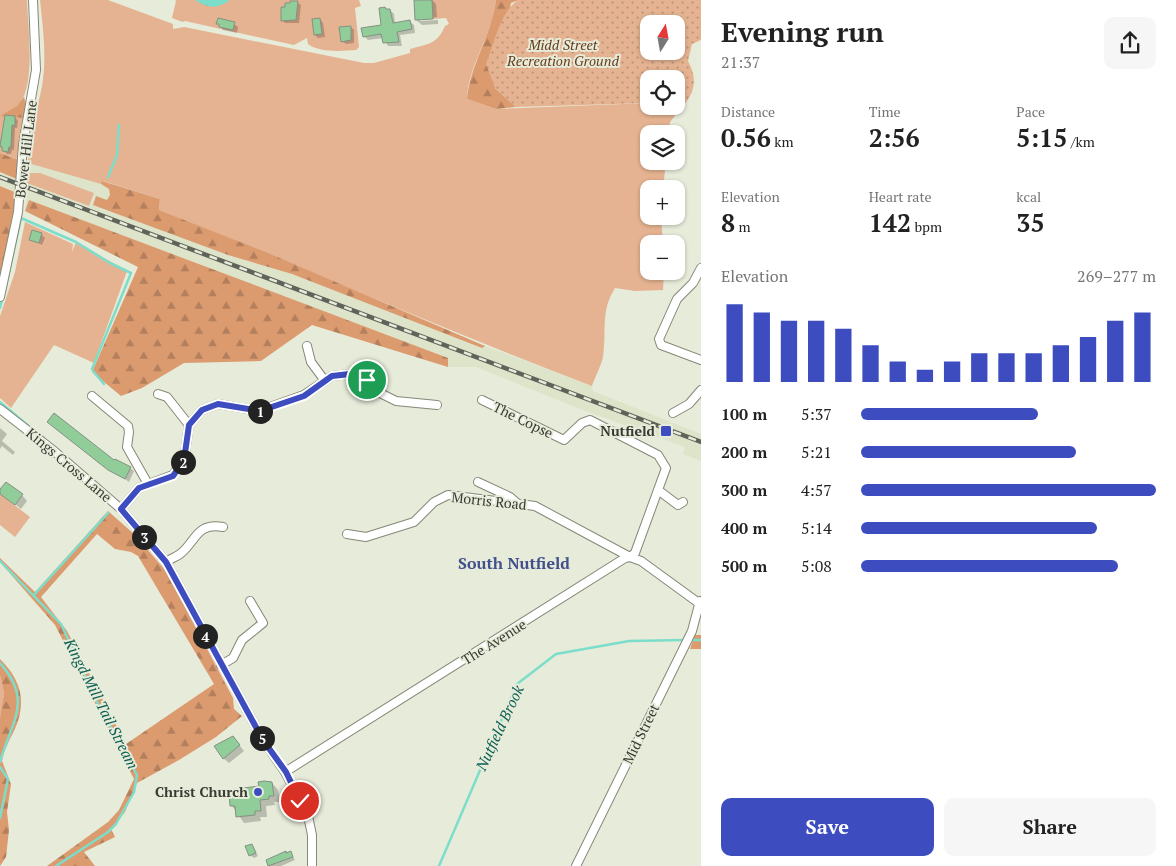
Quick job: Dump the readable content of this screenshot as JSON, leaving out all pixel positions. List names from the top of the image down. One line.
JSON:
{"streets":{"street":["Bower Hill Lane","The Copse","Kings Cross Lane","Morris Road","The Avenue","Mid Street"]},"crossings":[["Kings Cross Lane","The Avenue"],["Morris Road","The Avenue"]],"districts":["South Nutfield"],"water":["Kingd Mill Tail Stream","Nutfield Brook"],"parks":["Midd Street Recreation Ground"],"places":{"transit":["Nutfield"],"other":["Christ Church"]},"north":"top","page":{"heading":["Evening run","21:37"],"map_buttons":["+","−"],"stats":[["Distance","0.56 km"],["Time","2:56"],["Pace","5:15 /km"],["Elevation","8 m"],["Heart rate","142 bpm"],["kcal","35"]],"chart":["Elevation","269–277 m"],"list":[{"name":"100 m","note":"5:37"},{"name":"200 m","note":"5:21"},{"name":"300 m","note":"4:57"},{"name":"400 m","note":"5:14"},{"name":"500 m","note":"5:08"}],"pins":["1","2","3","4","5"],"buttons":["Save","Share"]}}
